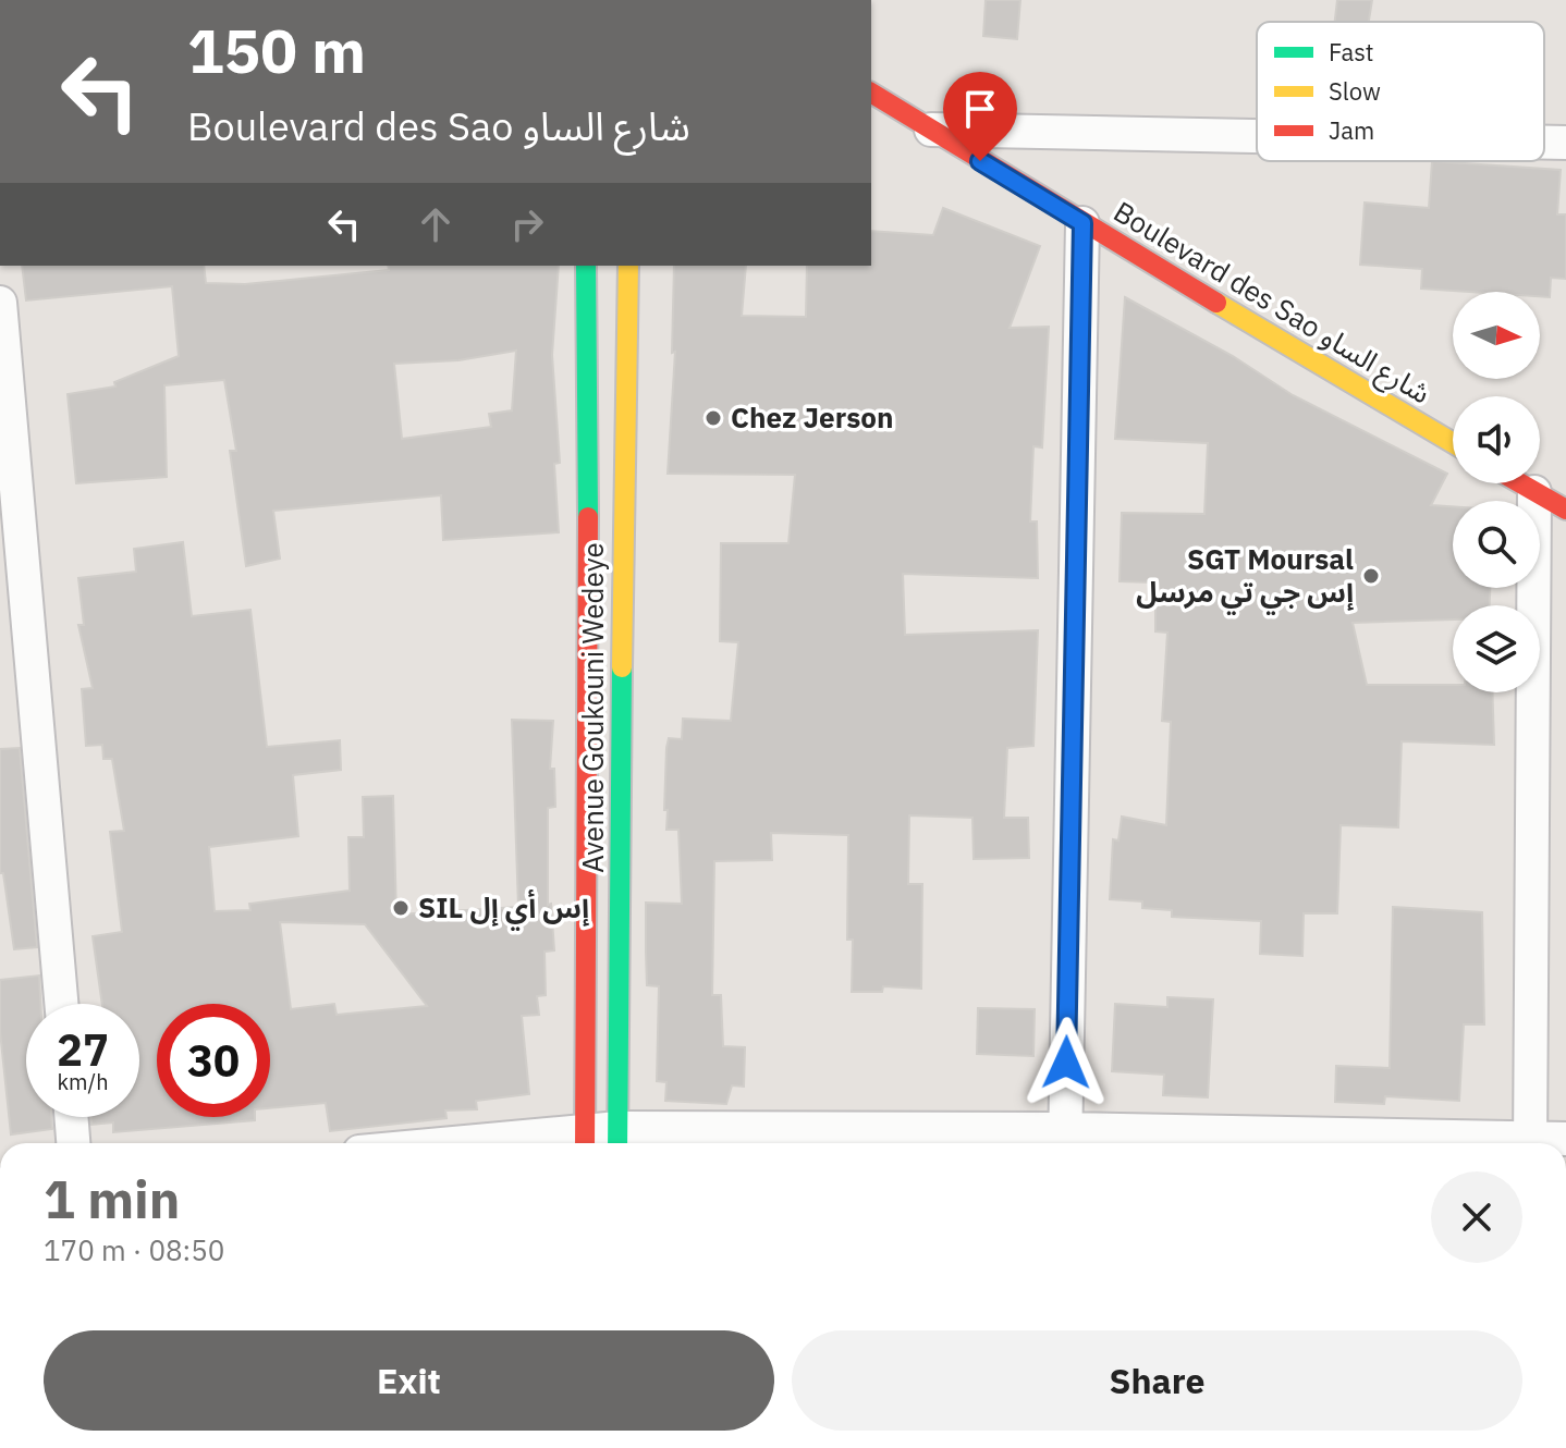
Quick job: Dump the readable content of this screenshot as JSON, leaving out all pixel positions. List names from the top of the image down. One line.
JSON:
{"streets":{"street":["Boulevard des Sao شارع الساو","Avenue Goukouni Wedeye"]},"places":["Chez Jerson","SGT Moursal إس جي تي مرسل","SIL إس أي إل"],"legend":["Fast","Slow","Jam"],"north":"right","page":{"turn":["150 m","Boulevard des Sao شارع الساو"],"speed":"27 km/h","limit":"30","heading":["1 min","170 m · 08:50"],"buttons":["Exit","Share"]}}
